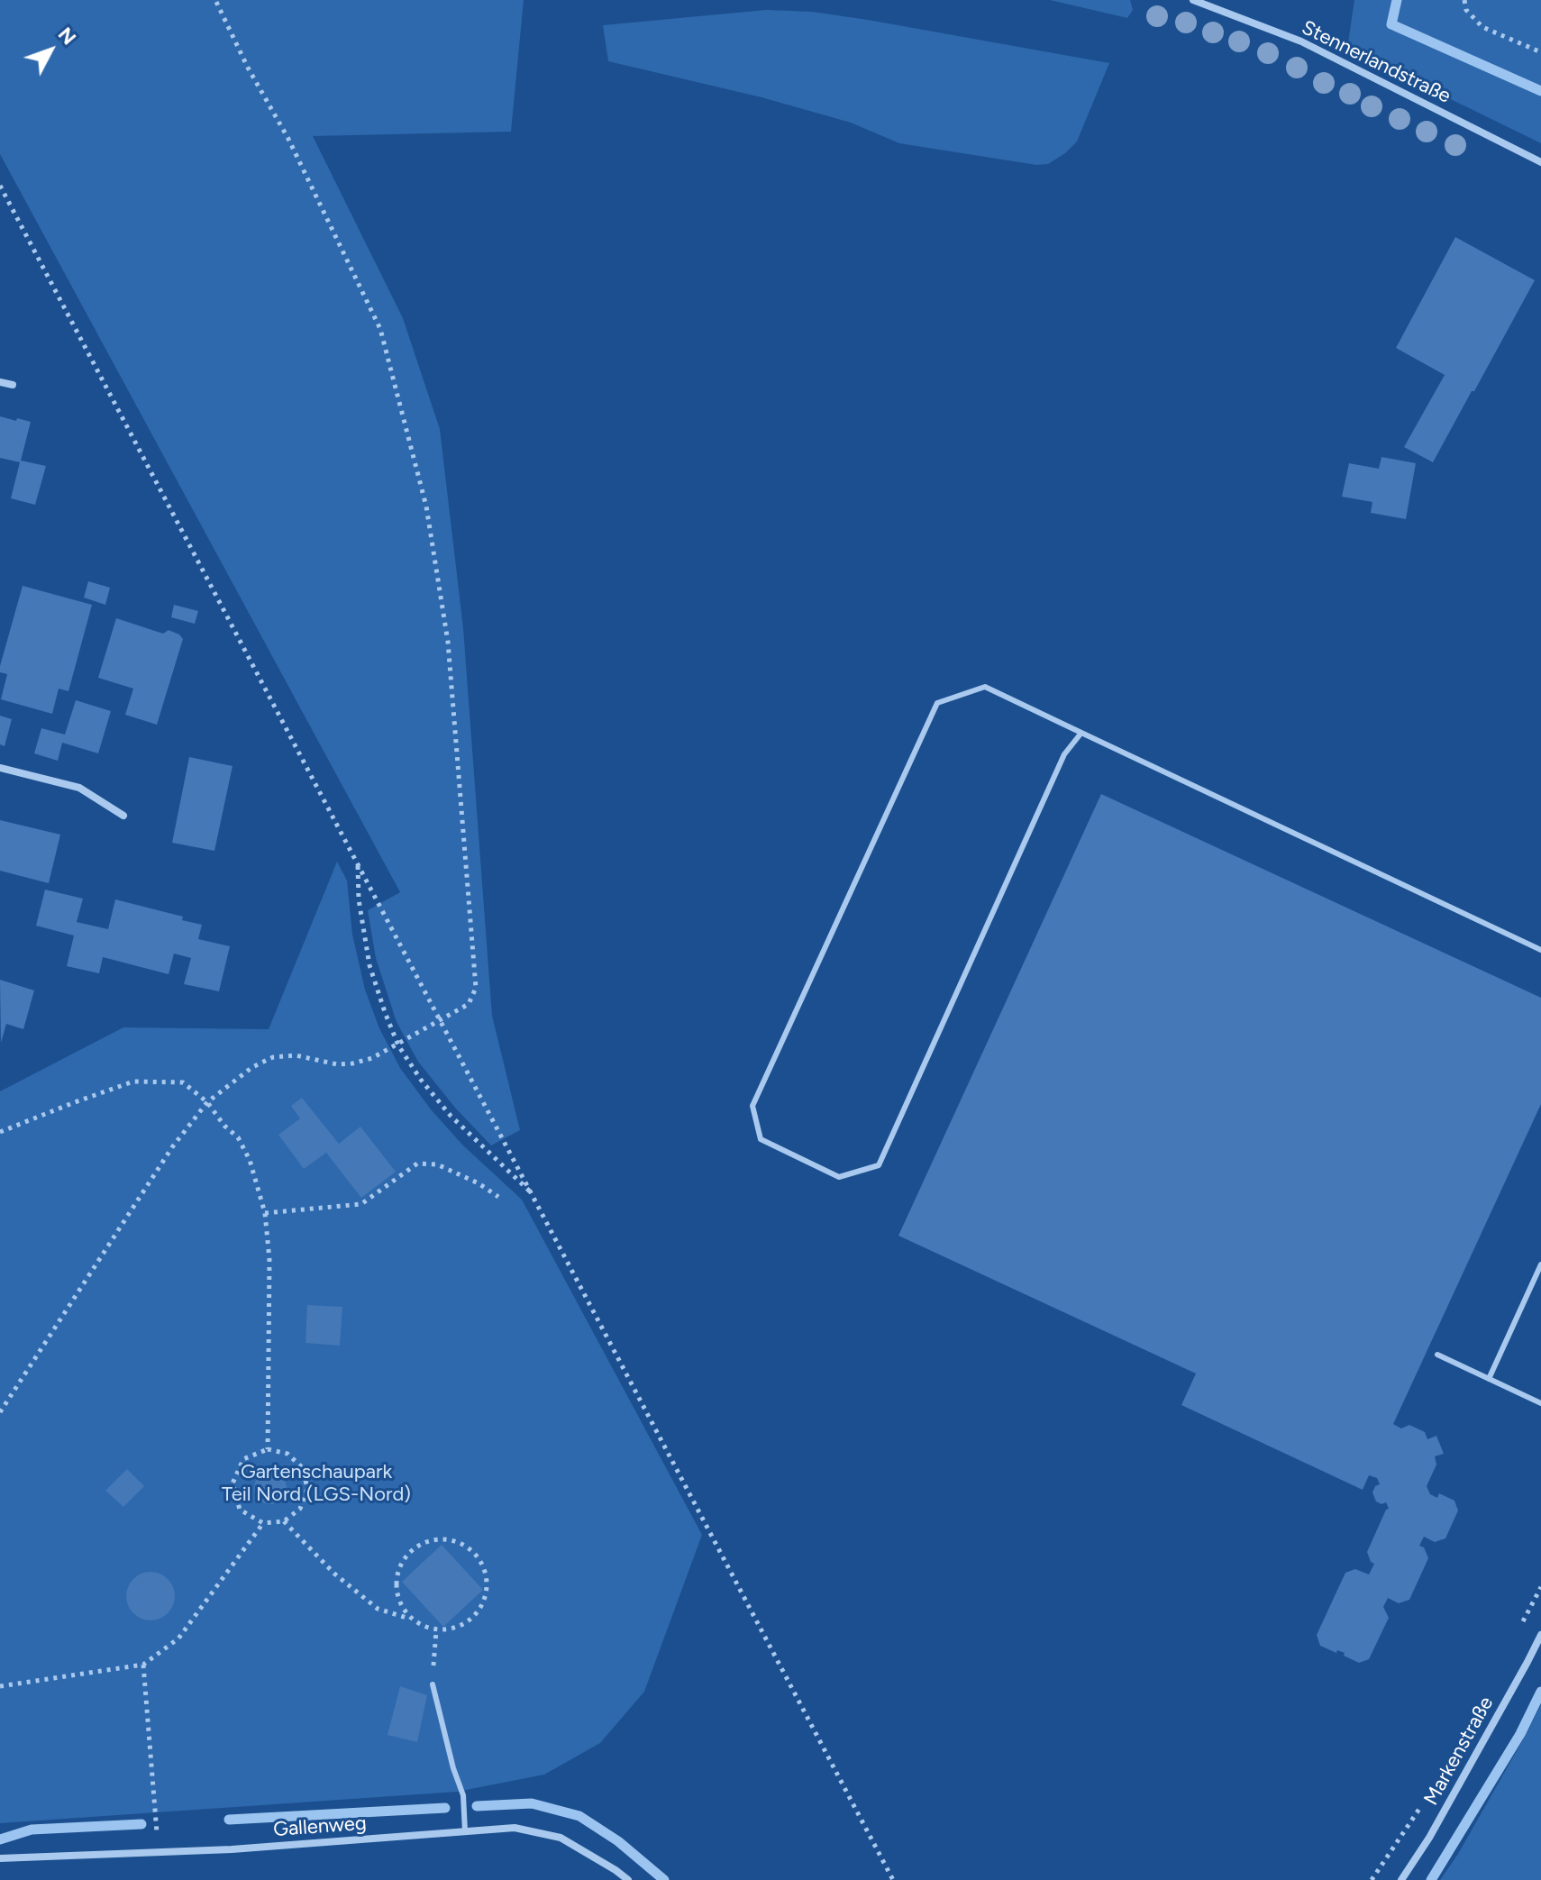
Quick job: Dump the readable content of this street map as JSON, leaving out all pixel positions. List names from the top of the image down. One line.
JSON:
{"streets":{"street":["Stennerlandstraße","Markenstraße","Gallenweg"]},"parks":["Gartenschaupark Teil Nord (LGS-Nord)"],"north":"top right"}
